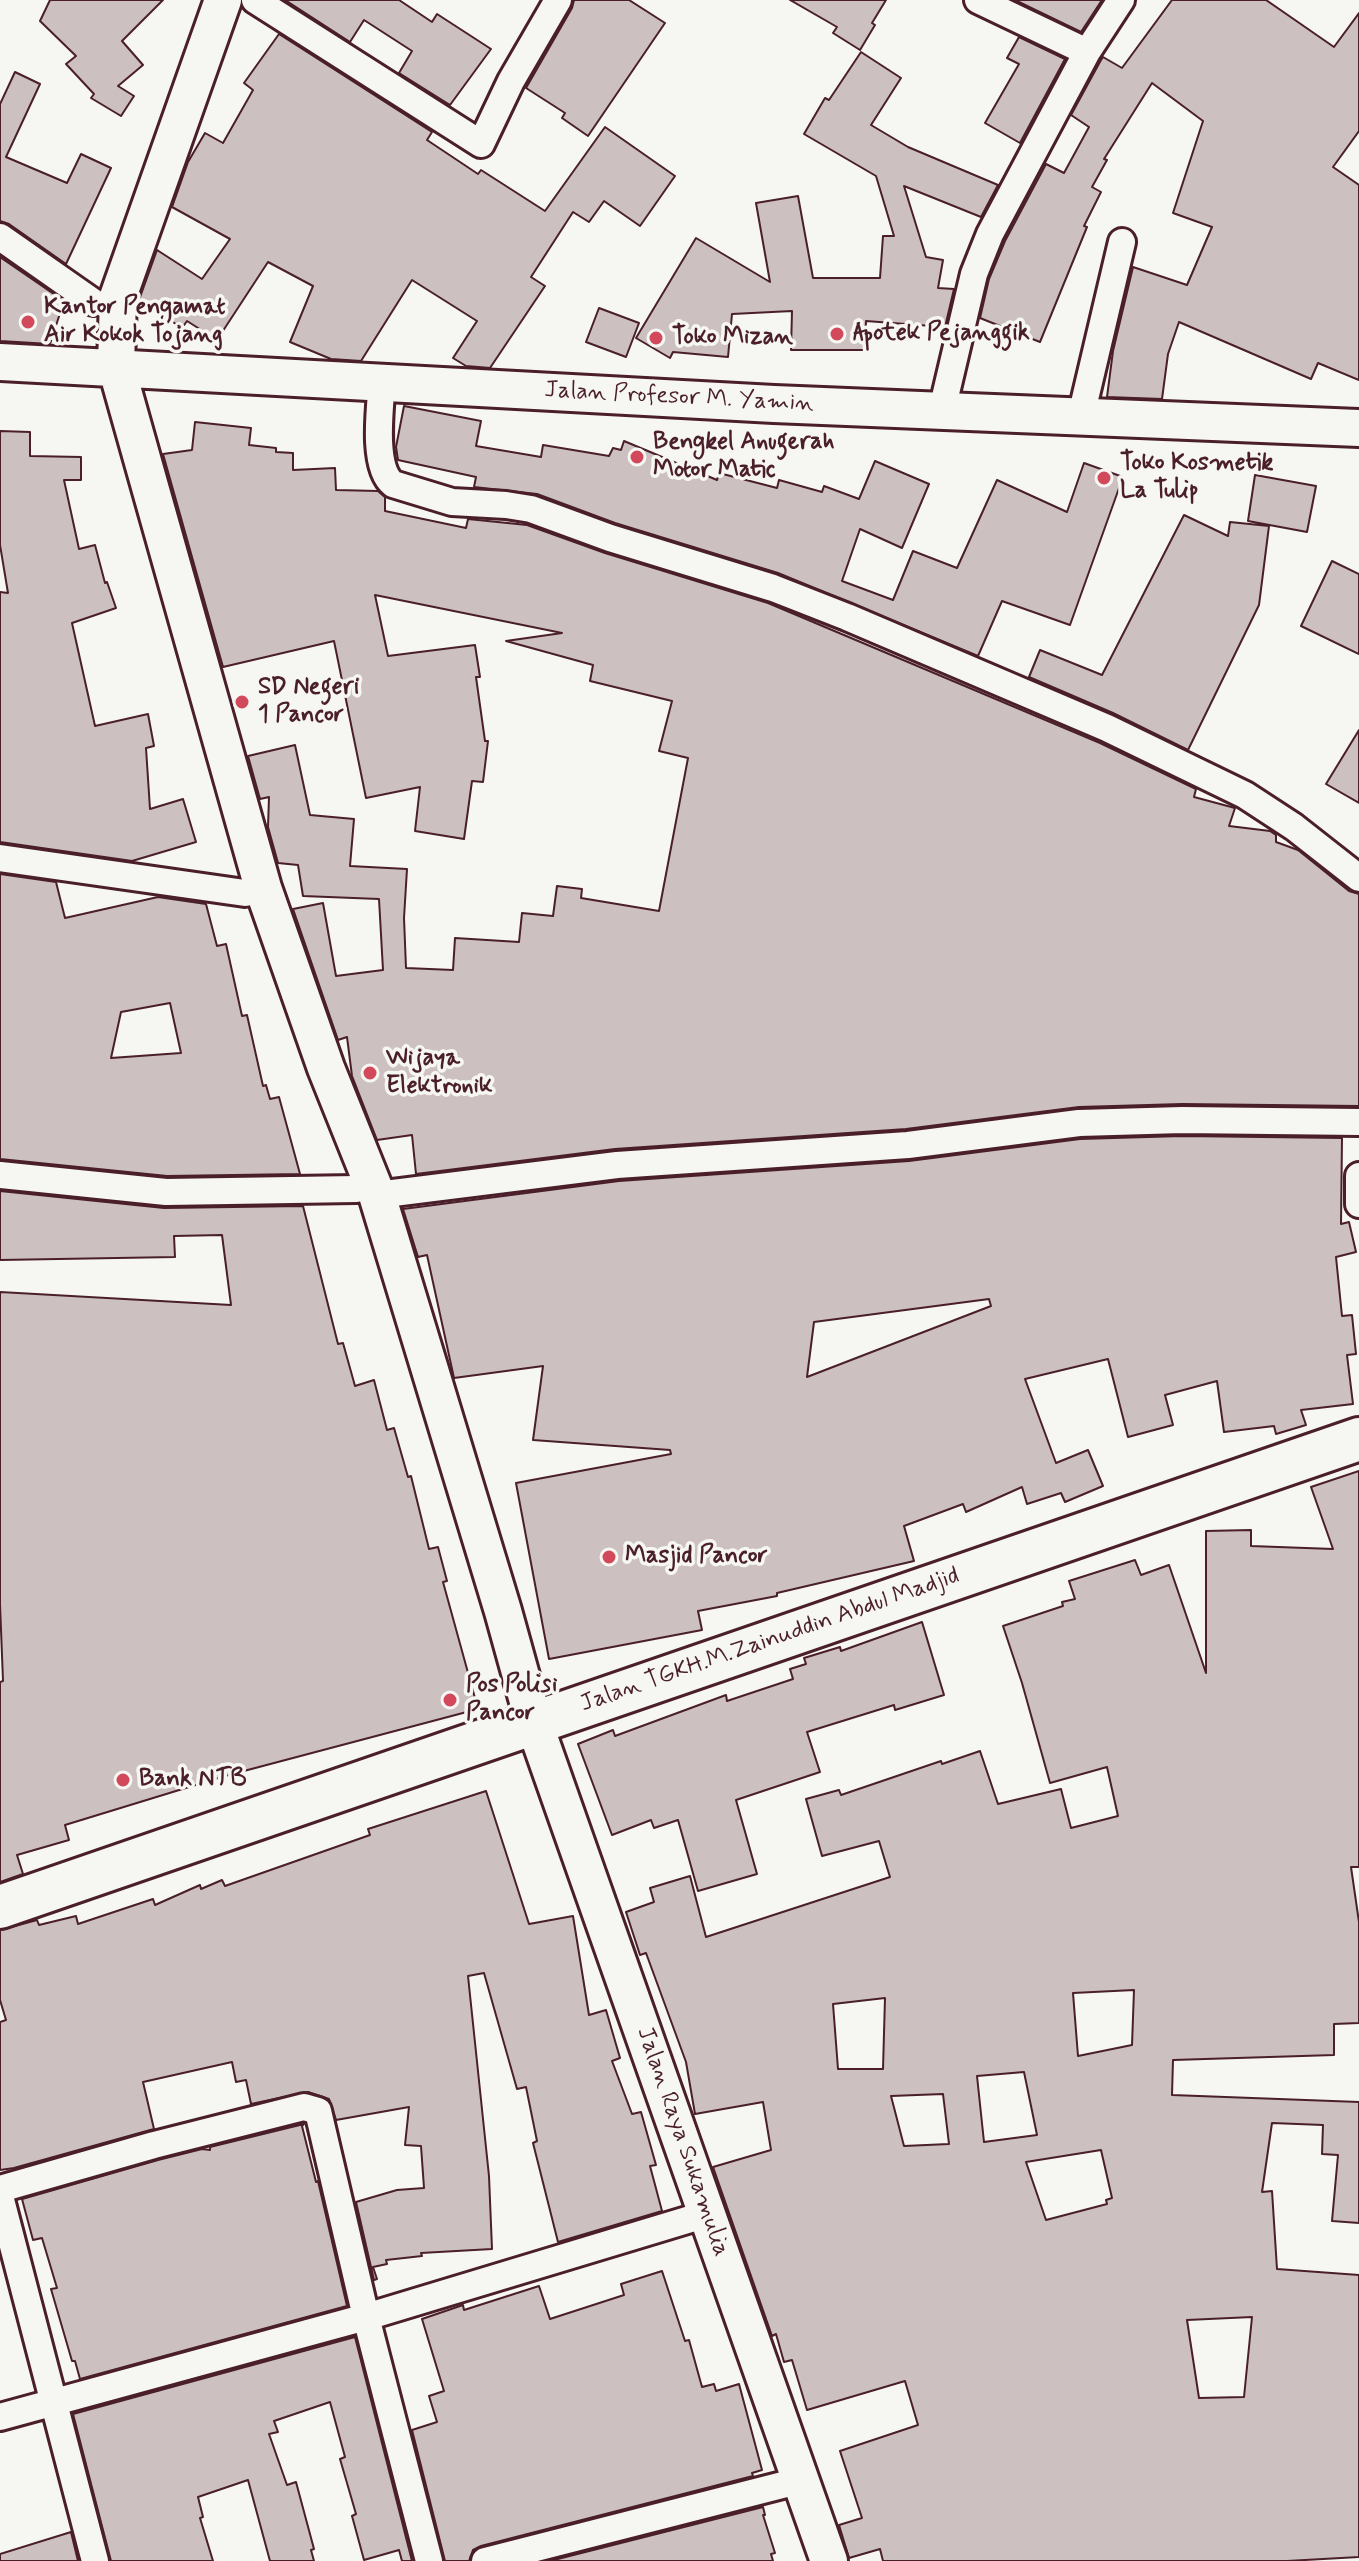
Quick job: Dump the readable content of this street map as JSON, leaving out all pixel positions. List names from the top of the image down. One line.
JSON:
{"streets":{"main road":["Jalan Profesor M. Yamin","Jalan TGKH.M.Zainuddin Abdul Madjid","Jalan Raya Sukamulia"]},"crossings":[["Jalan TGKH.M.Zainuddin Abdul Madjid","Jalan Raya Sukamulia"]],"places":["Kantor Pengamat Air Kokok Tojang","Apotek Pejanggik","Toko Mizan","Bengkel Anugerah Motor Matic","Toko Kosmetik La Tulip","SD Negeri 1 Pancor","Wijaya Elektronik","Masjid Pancor","Pos Polisi Pancor","Bank NTB"]}
